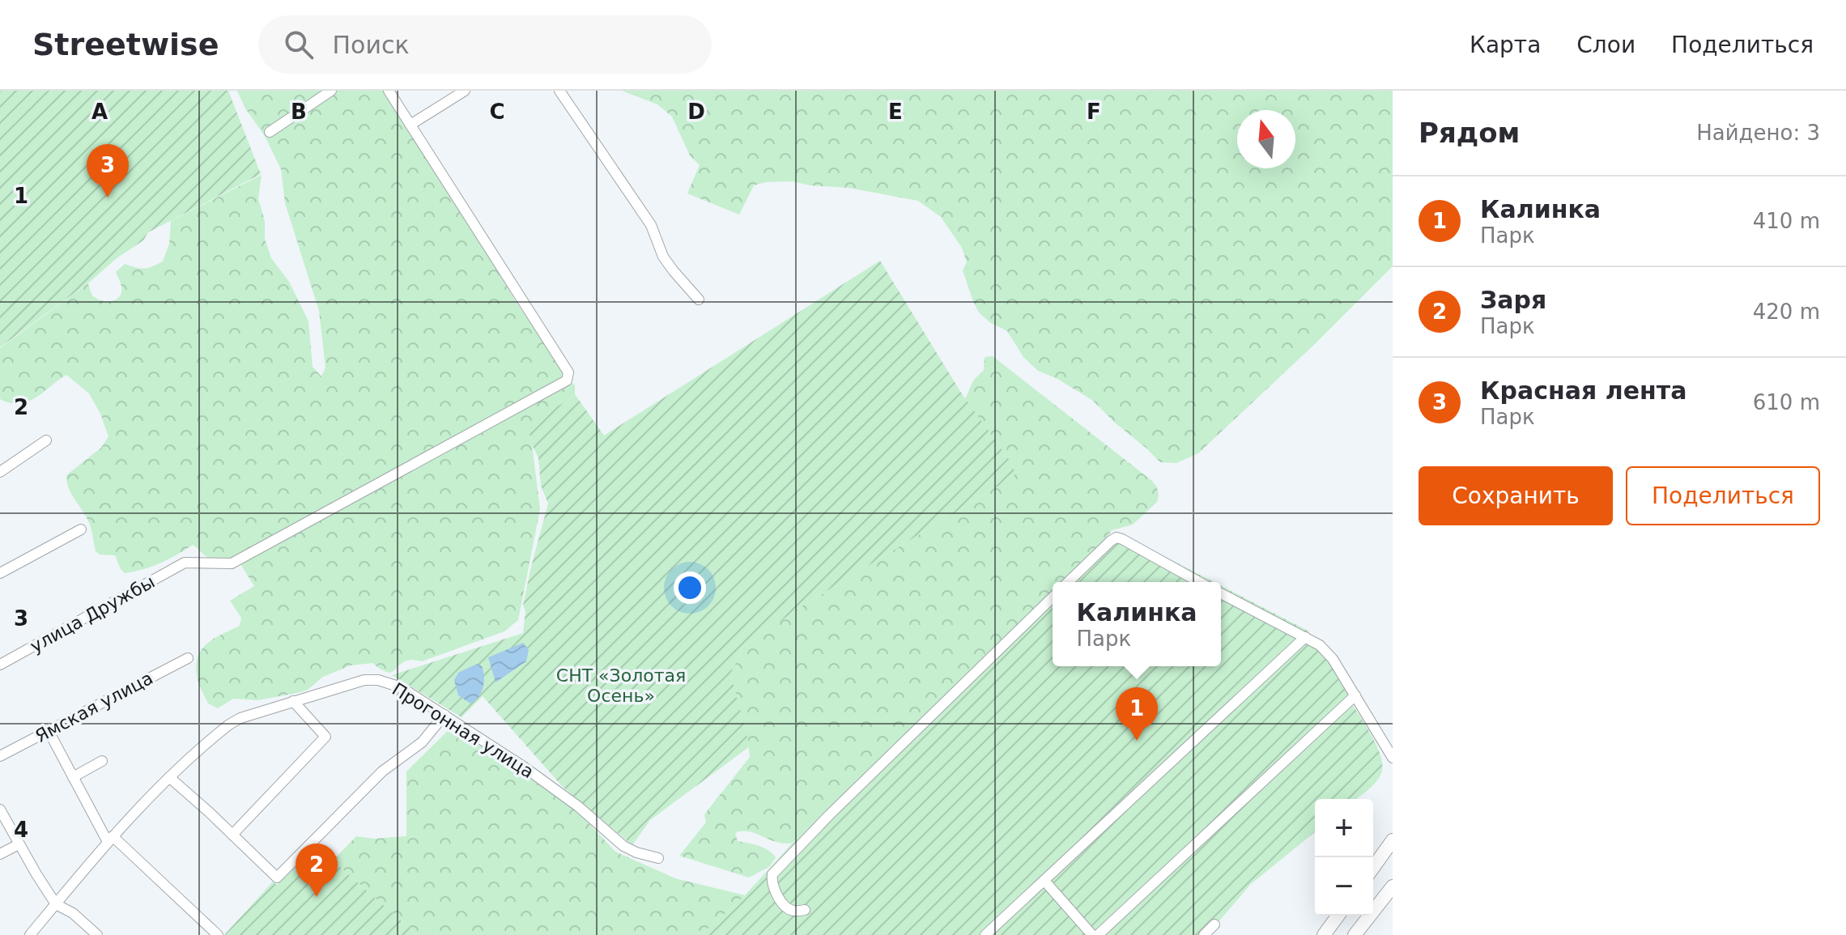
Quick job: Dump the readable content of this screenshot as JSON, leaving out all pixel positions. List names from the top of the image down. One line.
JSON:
{"streets":{"street":["улица Дружбы","Ямская улица","Прогонная улица"]},"parks":["СНТ «Золотая Осень»"],"north":"top","page":{"header":"Streetwise","search":"Поиск","nav":["Карта","Слои","Поделиться"],"heading":["Рядом","Найдено: 3"],"pins":["3","1","2"],"list":[{"mark":"1","name":"Калинка","note":"Парк","value":"410 m"},{"mark":"2","name":"Заря","note":"Парк","value":"420 m"},{"mark":"3","name":"Красная лента","note":"Парк","value":"610 m"}],"buttons":["Сохранить","Поделиться"],"popup":["Калинка","Парк"],"map_buttons":["+","−"]},"grid":{"columns":["A","B","C","D","E","F"],"rows":["1","2","3","4"]}}
